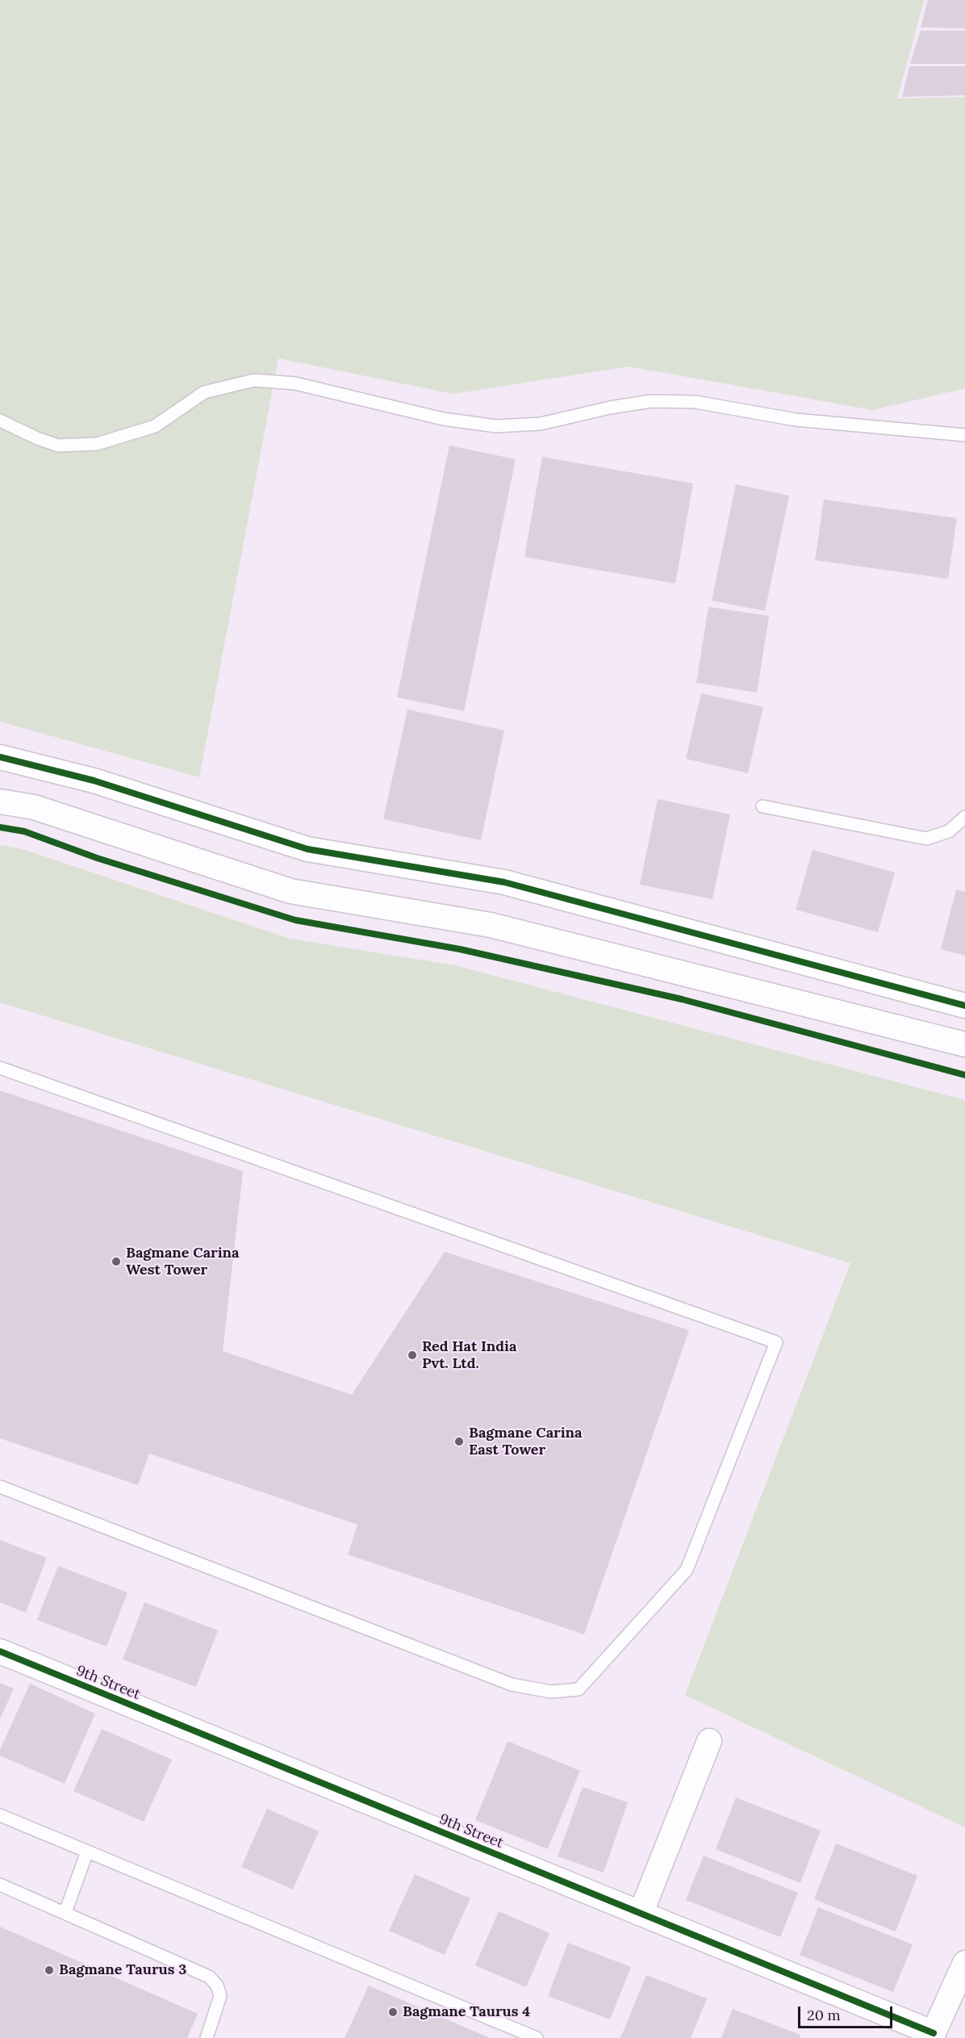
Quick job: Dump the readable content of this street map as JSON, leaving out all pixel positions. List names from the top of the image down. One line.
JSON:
{"streets":{"street":["9th Street"]},"places":["Bagmane Carina West Tower","Red Hat India Pvt. Ltd.","Bagmane Carina East Tower","Bagmane Taurus 3","Bagmane Taurus 4"],"scale_bar":"20 m"}
